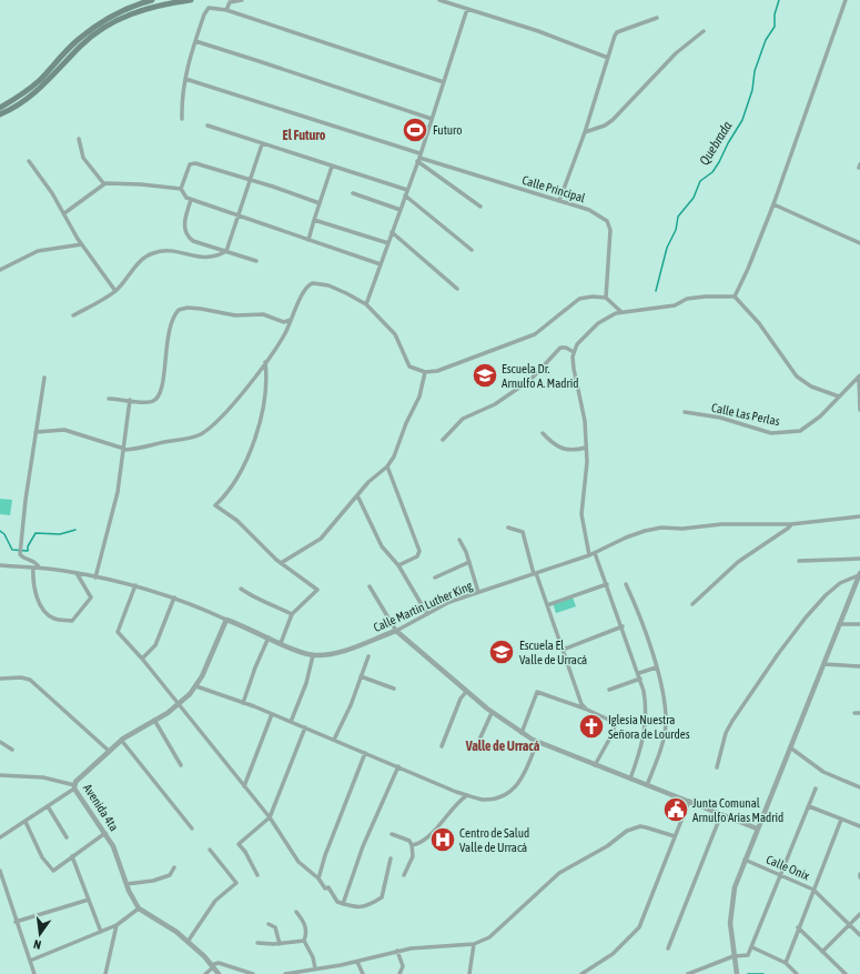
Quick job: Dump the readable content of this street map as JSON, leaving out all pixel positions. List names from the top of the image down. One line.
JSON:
{"streets":{"street":["Calle Principal","Calle Las Perlas","Calle Martin Luther King","Avenida 4ta","Calle Onix"]},"crossings":[["Calle Martin Luther King","Avenida 4ta"]],"districts":["El Futuro","Valle de Urracá"],"water":["Quebrada"],"places":{"sports":["Futuro"],"school or university":["Escuela Dr. Arnulfo A. Madrid","Escuela El Valle de Urracá"],"church":["Iglesia Nuestra Señora de Lourdes"],"public building":["Junta Comunal Arnulfo Arias Madrid"],"hospital":["Centro de Salud Valle de Urracá"]},"north":"bottom"}
